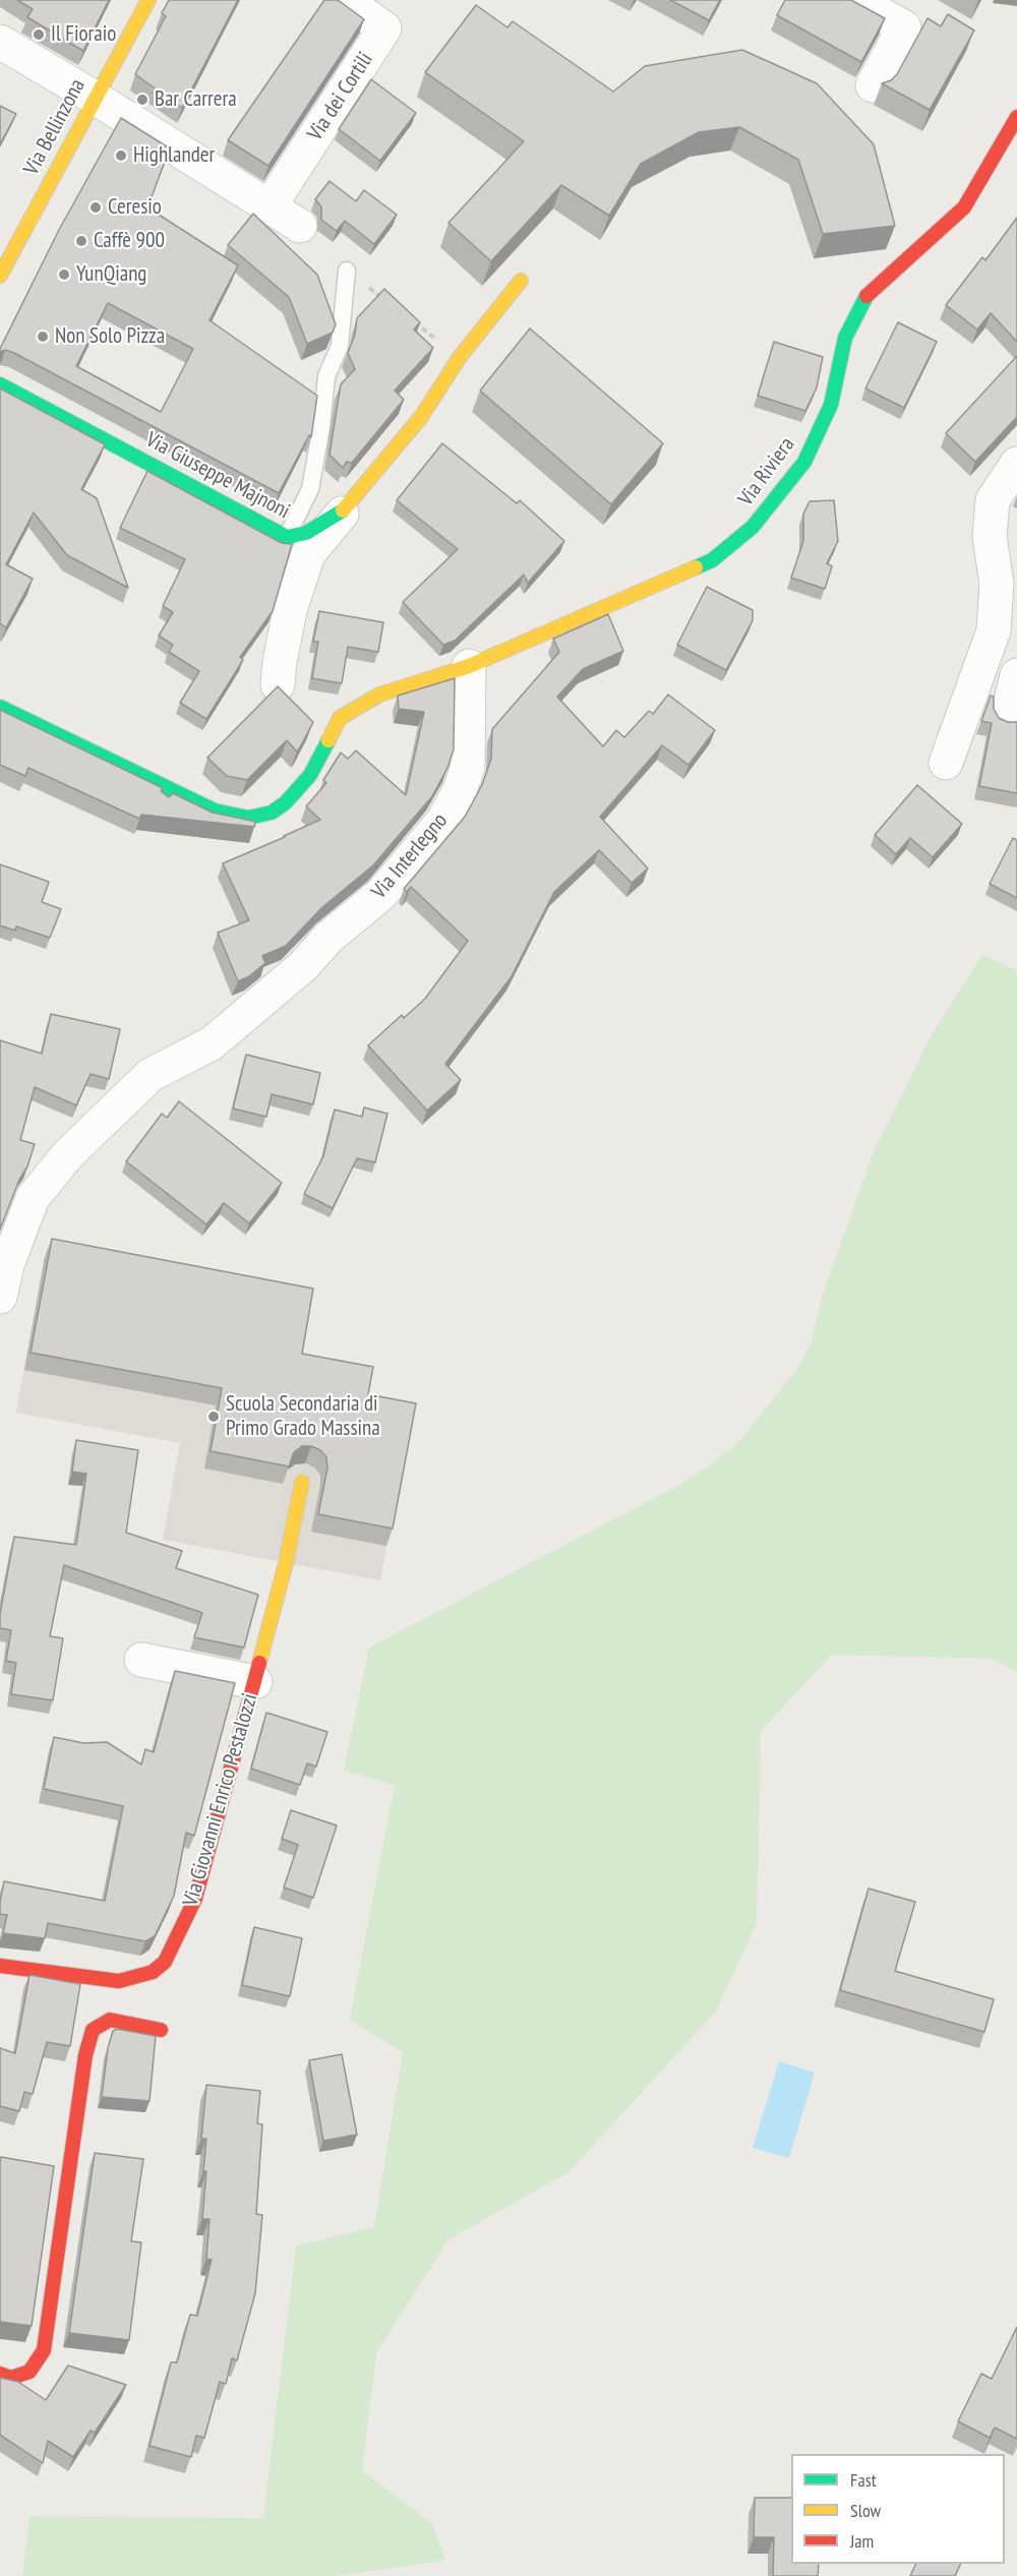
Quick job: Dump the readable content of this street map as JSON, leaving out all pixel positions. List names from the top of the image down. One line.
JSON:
{"streets":{"street":["Via dei Cortili","Via Bellinzona","Via Riviera","Via Giuseppe Majnoni","Via Interlegno","Via Giovanni Enrico Pestalozzi"]},"crossings":[["Via Riviera","Via Interlegno"]],"places":["Il Fioraio","Bar Carrera","Highlander","Ceresio","Caffè 900","YunQiang","Non Solo Pizza","Scuola Secondaria di Primo Grado Massina"],"legend":["Fast","Slow","Jam"]}
